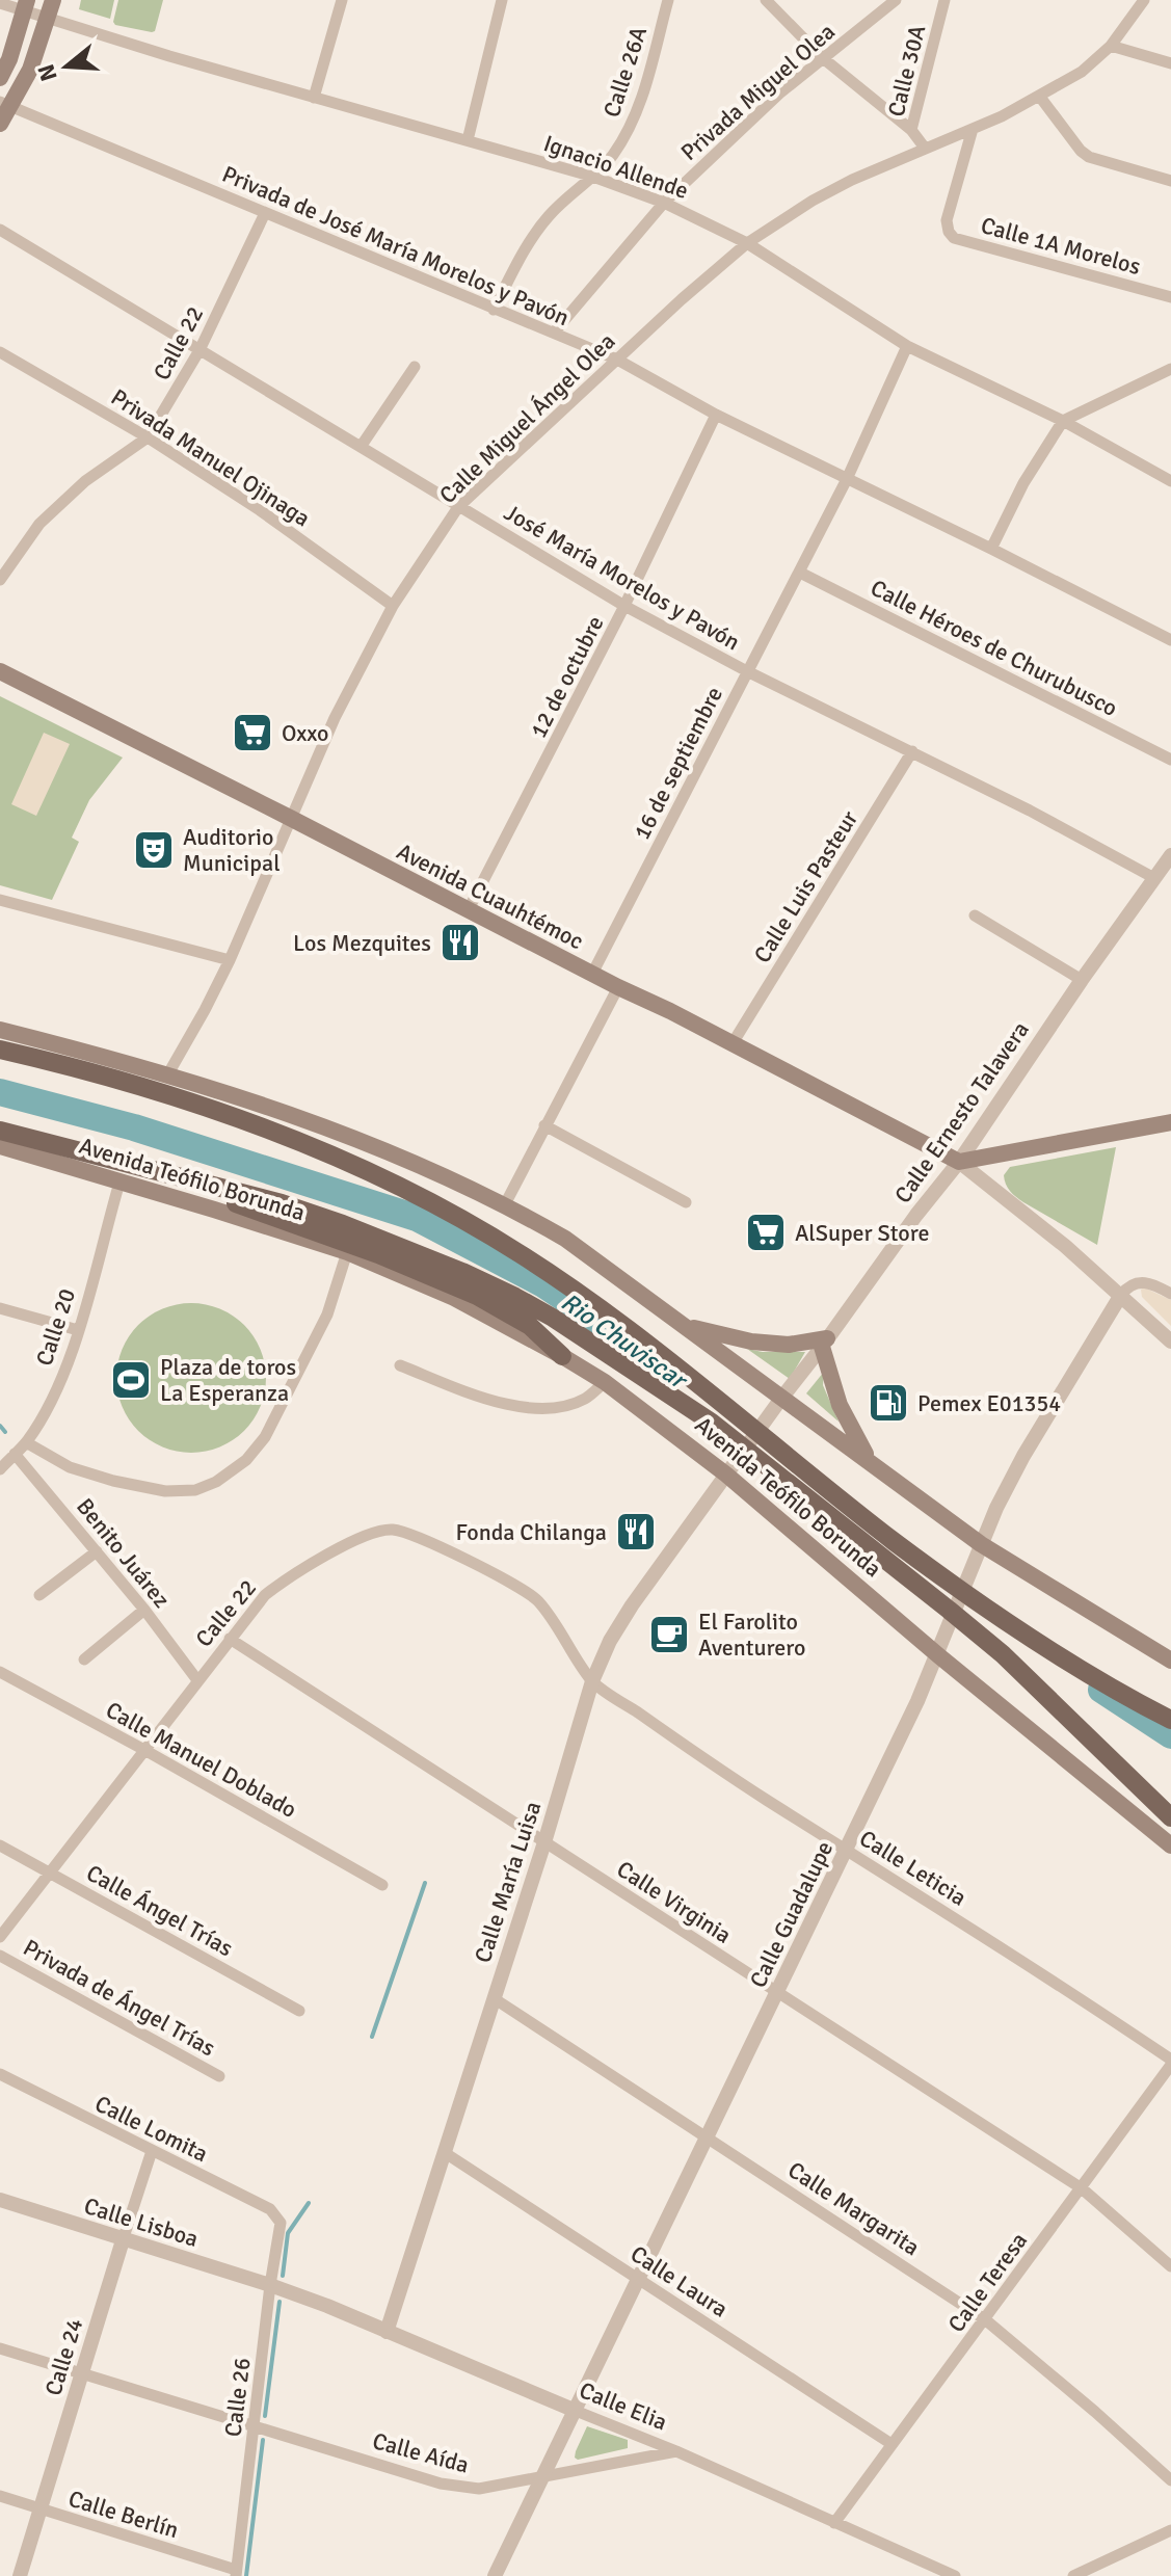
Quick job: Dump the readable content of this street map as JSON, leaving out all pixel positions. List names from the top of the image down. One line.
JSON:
{"streets":{"main road":["Avenida Cuauhtémoc","Avenida Teófilo Borunda"],"street":["Calle 30A","Calle 26A","Privada Miguel Olea","Ignacio Allende","Privada de José María Morelos y Pavón","Calle 1A Morelos","Calle 22","Calle Miguel Ángel Olea","Privada Manuel Ojinaga","José María Morelos y Pavón","Calle Héroes de Churubusco","12 de octubre","16 de septiembre","Calle Luis Pasteur","Calle Ernesto Talavera","Calle 20","Benito Juárez","Calle Manuel Doblado","Calle Leticia","Calle María Luisa","Calle Virginia","Calle Ángel Trías","Calle Guadalupe","Privada de Ángel Trías","Calle Lomita","Calle Margarita","Calle Lisboa","Calle Laura","Calle Teresa","Calle 24","Calle 26","Calle Elia","Calle Aída","Calle Berlín"]},"crossings":[["Calle 30A","Calle Miguel Ángel Olea"],["Calle 26A","Ignacio Allende"],["Calle 26A","Privada de José María Morelos y Pavón"],["Privada Miguel Olea","Ignacio Allende"],["Privada Miguel Olea","Privada de José María Morelos y Pavón"],["Ignacio Allende","Calle Miguel Ángel Olea"],["Ignacio Allende","16 de septiembre"],["Privada de José María Morelos y Pavón","Calle 22"],["Privada de José María Morelos y Pavón","Calle Miguel Ángel Olea"],["Privada de José María Morelos y Pavón","12 de octubre"],["Privada de José María Morelos y Pavón","16 de septiembre"],["Calle 1A Morelos","Calle Miguel Ángel Olea"],["Calle 22","Privada Manuel Ojinaga"],["Calle 22","José María Morelos y Pavón"],["Calle 22","Benito Juárez"],["Calle 22","Calle Manuel Doblado"],["Calle 22","Calle Leticia"],["Calle 22","Calle María Luisa"],["Calle 22","Calle Virginia"],["Calle 22","Calle Ángel Trías"],["Calle Miguel Ángel Olea","Privada Manuel Ojinaga"],["Calle Miguel Ángel Olea","José María Morelos y Pavón"],["Calle Miguel Ángel Olea","Avenida Cuauhtémoc"],["José María Morelos y Pavón","12 de octubre"],["José María Morelos y Pavón","16 de septiembre"],["José María Morelos y Pavón","Calle Luis Pasteur"],["José María Morelos y Pavón","Calle Ernesto Talavera"],["Calle Héroes de Churubusco","16 de septiembre"],["12 de octubre","Avenida Cuauhtémoc"],["16 de septiembre","Avenida Cuauhtémoc"],["Calle Luis Pasteur","Avenida Cuauhtémoc"],["Avenida Cuauhtémoc","Calle Ernesto Talavera"],["Calle Ernesto Talavera","Avenida Teófilo Borunda"],["Calle Ernesto Talavera","Calle María Luisa"],["Avenida Teófilo Borunda","Calle 20"],["Avenida Teófilo Borunda","Calle María Luisa"],["Avenida Teófilo Borunda","Calle Guadalupe"],["Calle 20","Benito Juárez"],["Calle Leticia","Calle María Luisa"],["Calle Leticia","Calle Guadalupe"],["Calle Leticia","Calle Teresa"],["Calle María Luisa","Calle Virginia"],["Calle María Luisa","Calle Margarita"],["Calle María Luisa","Calle Laura"],["Calle María Luisa","Calle Elia"],["Calle Virginia","Calle Guadalupe"],["Calle Virginia","Calle Teresa"],["Calle Guadalupe","Calle Margarita"],["Calle Guadalupe","Calle Laura"],["Calle Guadalupe","Calle Elia"],["Calle Guadalupe","Calle Aída"],["Calle Lomita","Calle 24"],["Calle Lomita","Calle 26"],["Calle Margarita","Calle Teresa"],["Calle Lisboa","Calle 24"],["Calle Lisboa","Calle 26"],["Calle Lisboa","Calle Elia"],["Calle Laura","Calle Teresa"],["Calle Teresa","Calle Elia"],["Calle 24","Calle Aída"],["Calle 24","Calle Berlín"],["Calle 26","Calle Elia"],["Calle 26","Calle Aída"],["Calle 26","Calle Berlín"],["Calle Elia","Calle Aída"]],"water":["Rio Chuviscar"],"places":{"supermarket":["Oxxo","AlSuper Store"],"theatre":["Auditorio Municipal"],"restaurant":["Los Mezquites","Fonda Chilanga"],"sports":["Plaza de toros La Esperanza"],"fuel station":["Pemex E01354"],"cafe":["El Farolito Aventurero"]},"north":"left"}
